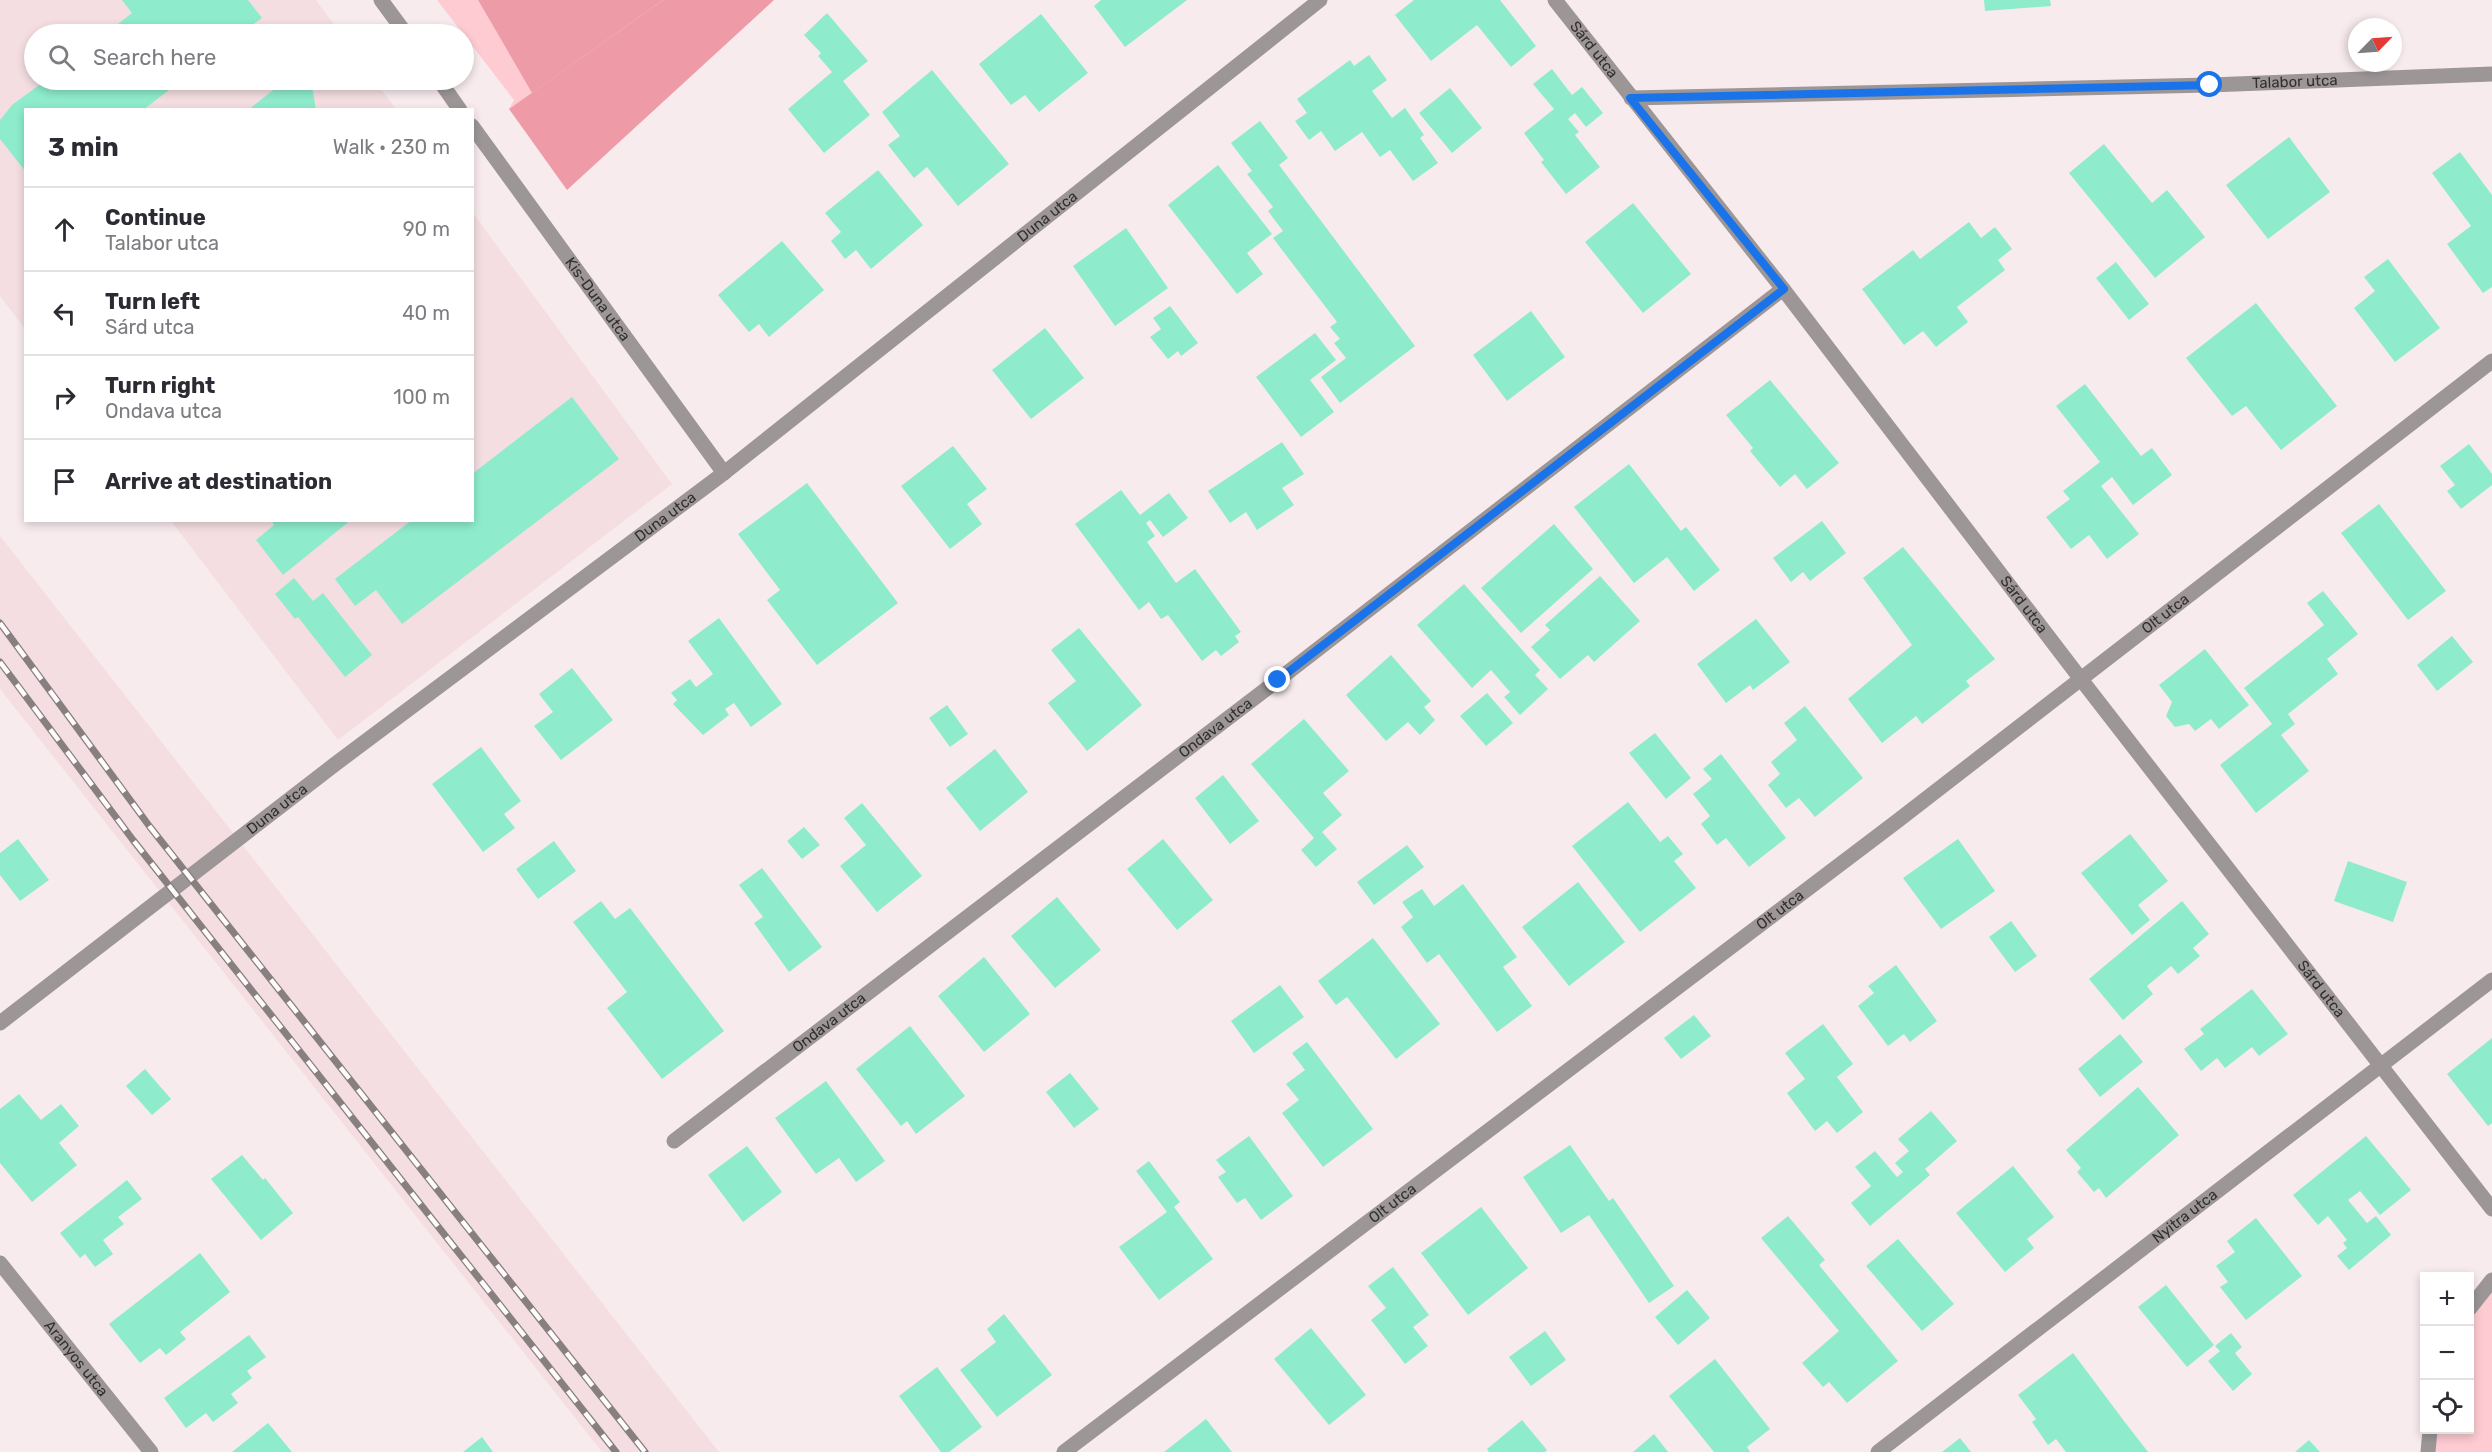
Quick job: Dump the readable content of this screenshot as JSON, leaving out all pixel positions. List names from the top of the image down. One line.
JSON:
{"streets":{"street":["Sárd utca","Talabor utca","Duna utca","Kis-Duna utca","Olt utca","Ondava utca","Nyitra utca","Aranyos utca"]},"crossings":[["Sárd utca","Talabor utca"],["Sárd utca","Olt utca"],["Sárd utca","Ondava utca"],["Sárd utca","Nyitra utca"],["Duna utca","Kis-Duna utca"]],"north":"top right","page":{"search":"Search here","heading":["3 min","Walk · 230 m"],"list":[["Continue","Talabor utca","90 m"],["Turn left","Sárd utca","40 m"],["Turn right","Ondava utca","100 m"],"Arrive at destination"],"map_buttons":["+","−"]}}
